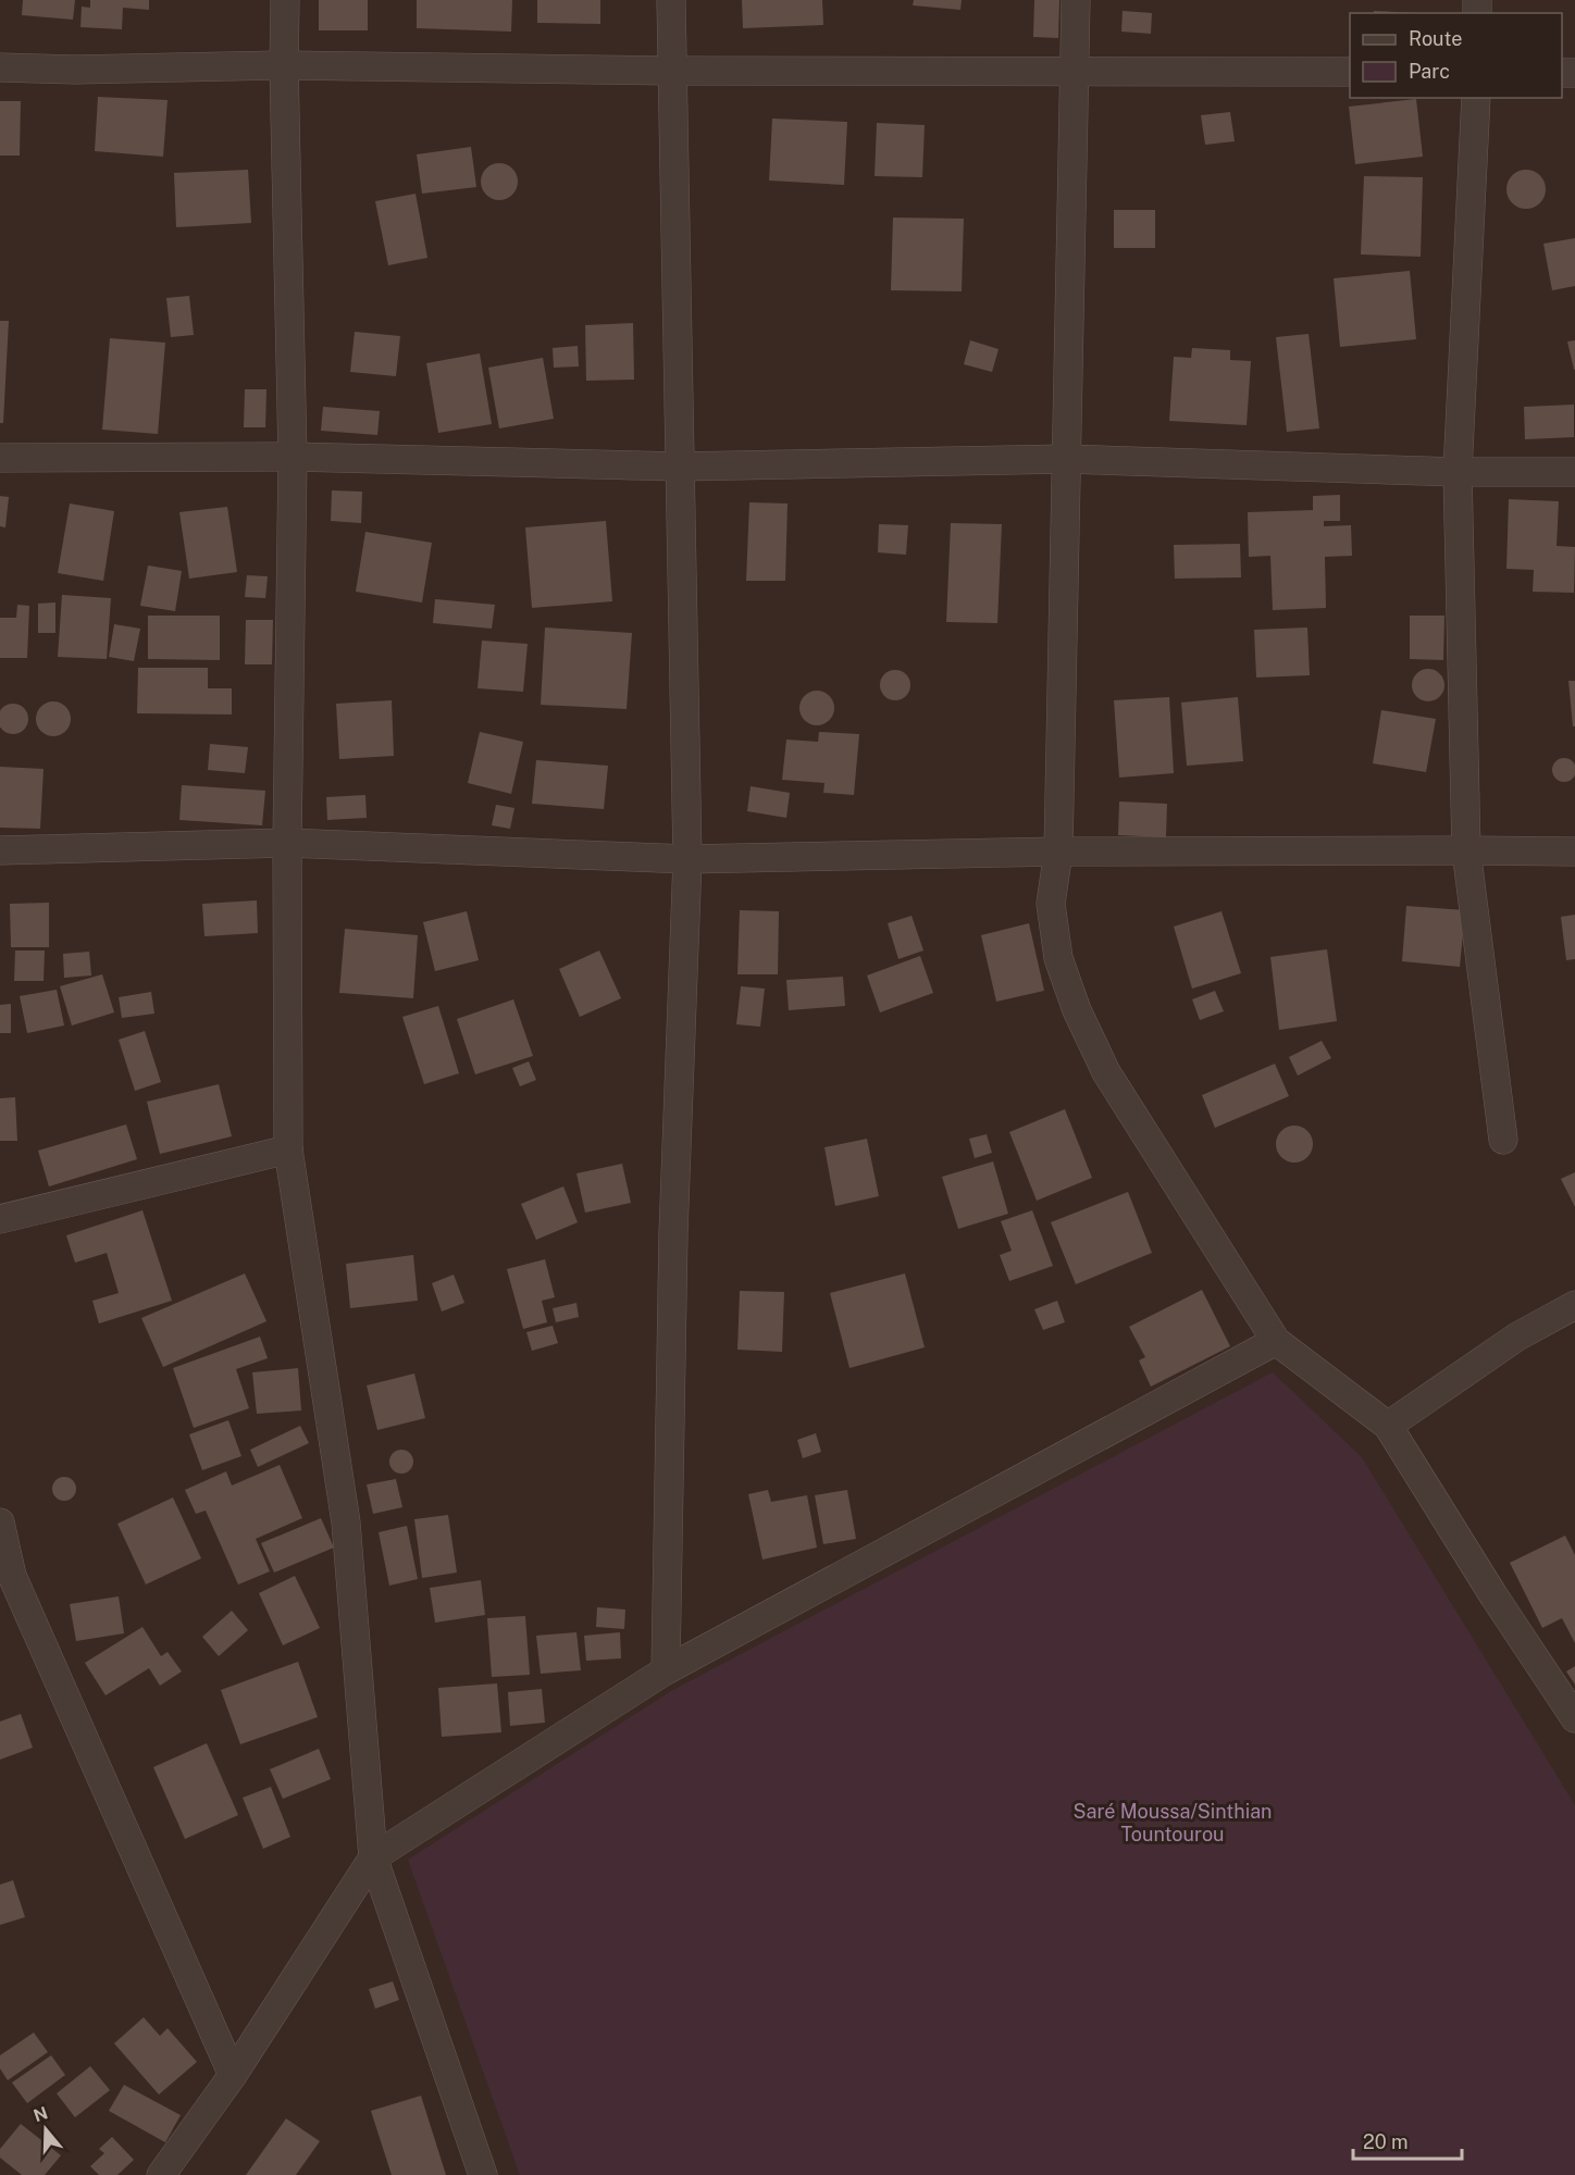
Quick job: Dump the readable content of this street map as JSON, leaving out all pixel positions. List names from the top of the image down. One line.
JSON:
{"parks":["Saré Moussa/Sinthian Tountourou"],"legend":["Route","Parc"],"scale_bar":"20 m","north":"top"}
